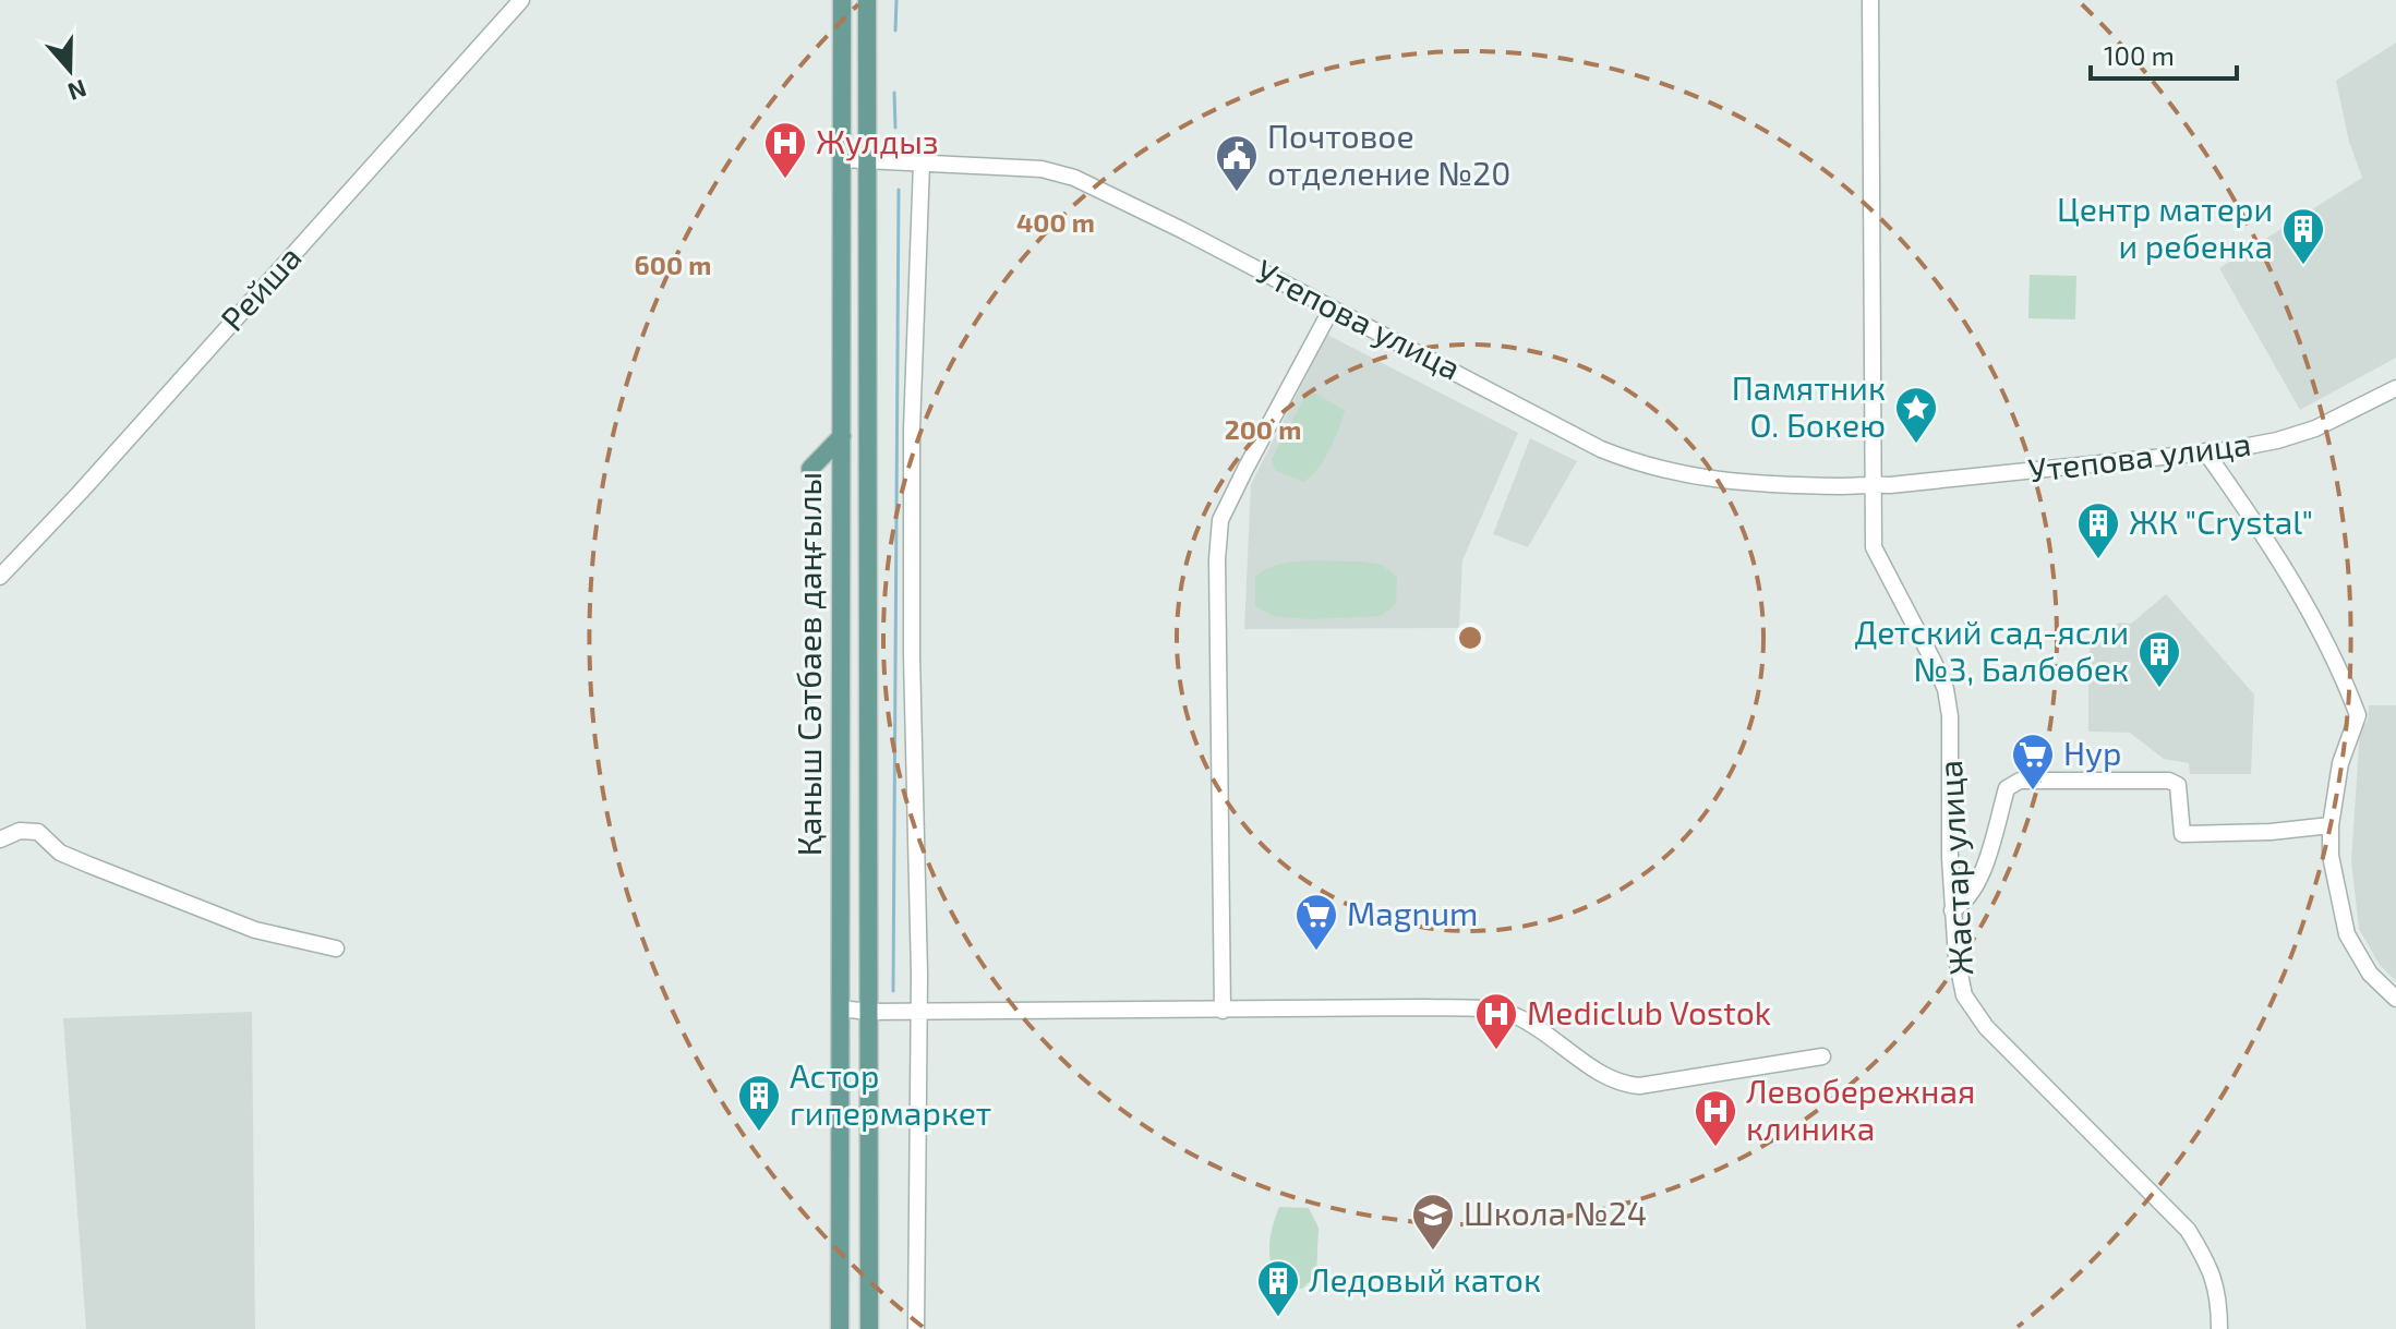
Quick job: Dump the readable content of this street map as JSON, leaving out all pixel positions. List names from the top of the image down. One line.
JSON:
{"streets":{"main road":["Қаныш Сәтбаев даңғылы"],"street":["Рейша","Утепова улица","Жастар улица"]},"crossings":[["Утепова улица","Қаныш Сәтбаев даңғылы"],["Утепова улица","Жастар улица"]],"places":{"hospital":["Жулдыз","Mediclub Vostok","Левобережная клиника"],"public building":["Почтовое отделение №20"],"building":["Центр матери и ребенка","ЖК \"Crystal\"","Детский сад-ясли №3, Балбөбек","Астор гипермаркет","Ледовый каток"],"place":["Памятник О. Бокею"],"supermarket":["Нур","Magnum"],"school or university":["Школа №24"]},"scale_bar":"100 m","north":"bottom","rings":["400 m","600 m","200 m"]}
